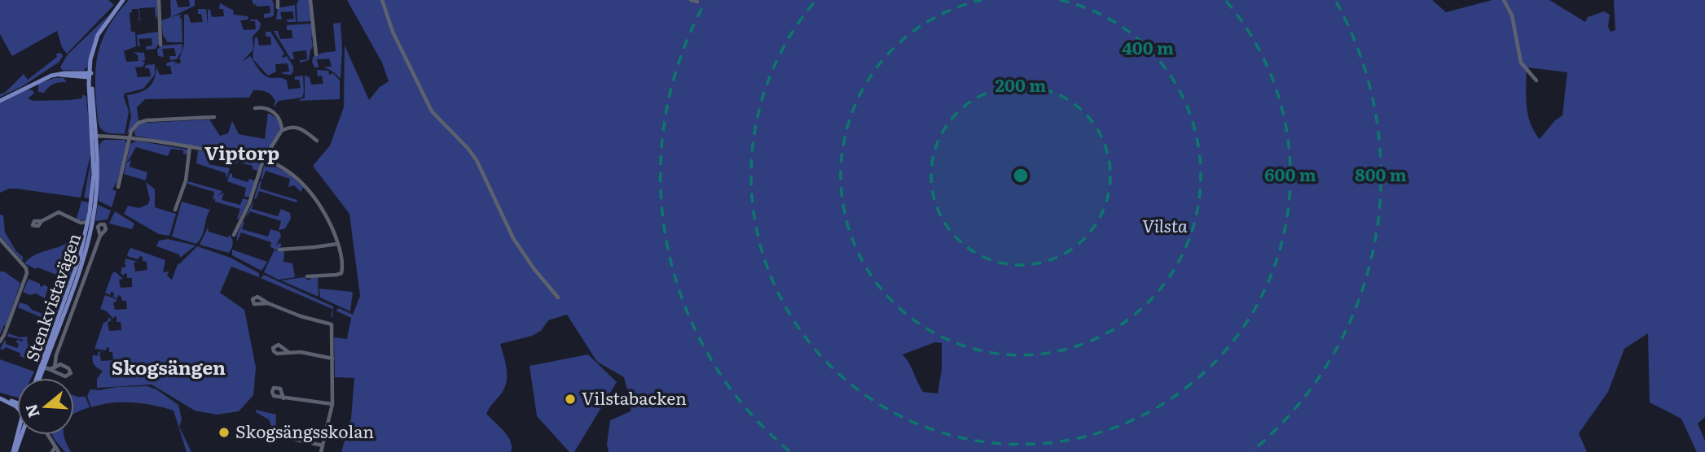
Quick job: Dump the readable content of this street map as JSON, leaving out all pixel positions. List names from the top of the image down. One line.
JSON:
{"streets":{"main road":["Stenkvistavägen"]},"districts":["Viptorp","Skogsängen"],"parks":["Vilsta"],"places":["Vilstabacken","Skogsängsskolan"],"north":"left","rings":["400 m","200 m","600 m","800 m"]}
